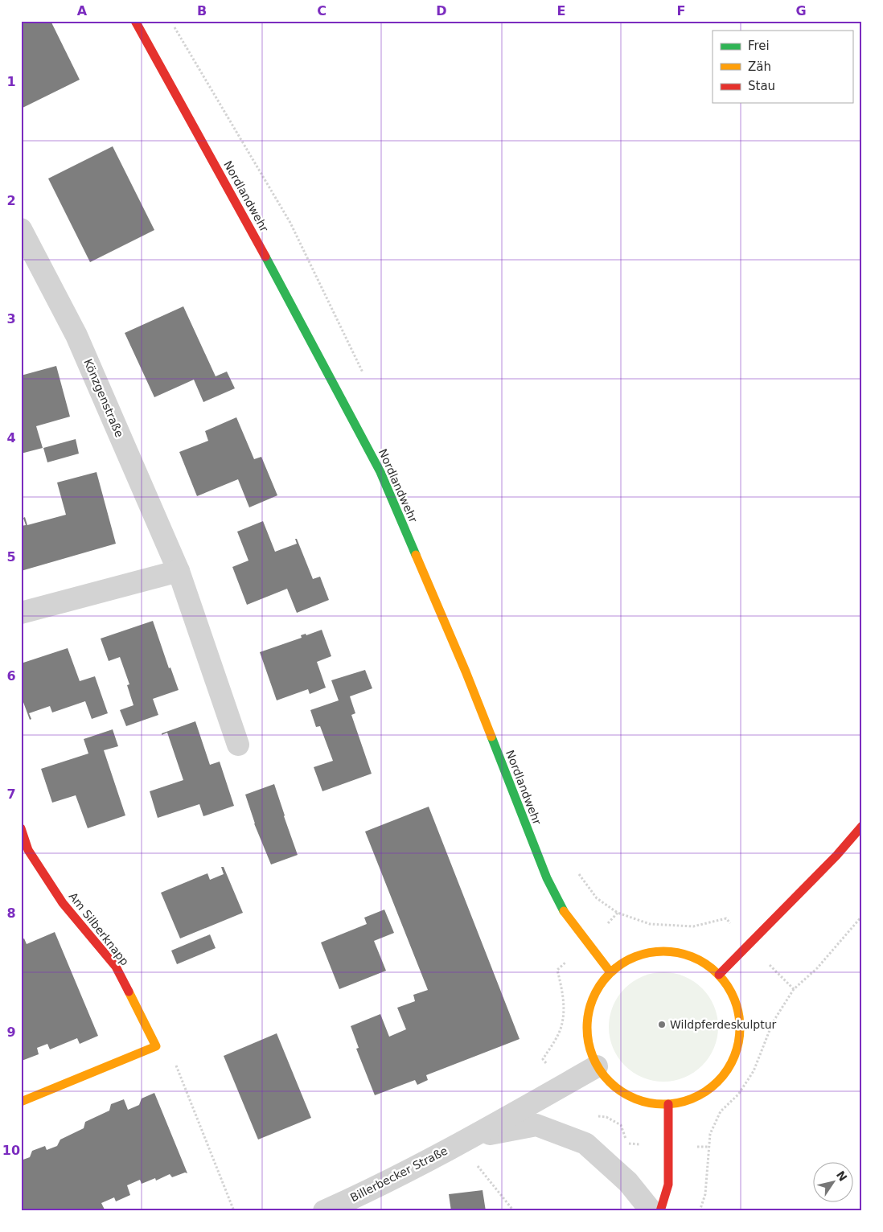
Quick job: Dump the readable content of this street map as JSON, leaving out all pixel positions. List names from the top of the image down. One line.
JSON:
{"streets":{"street":["Nordlandwehr","Könzgenstraße","Am Silberknapp","Billerbecker Straße"]},"places":["Wildpferdeskulptur"],"legend":["Frei","Zäh","Stau"],"north":"top right","grid":{"columns":["A","B","C","D","E","F","G"],"rows":["1","2","3","4","5","6","7","8","9","10"]}}
